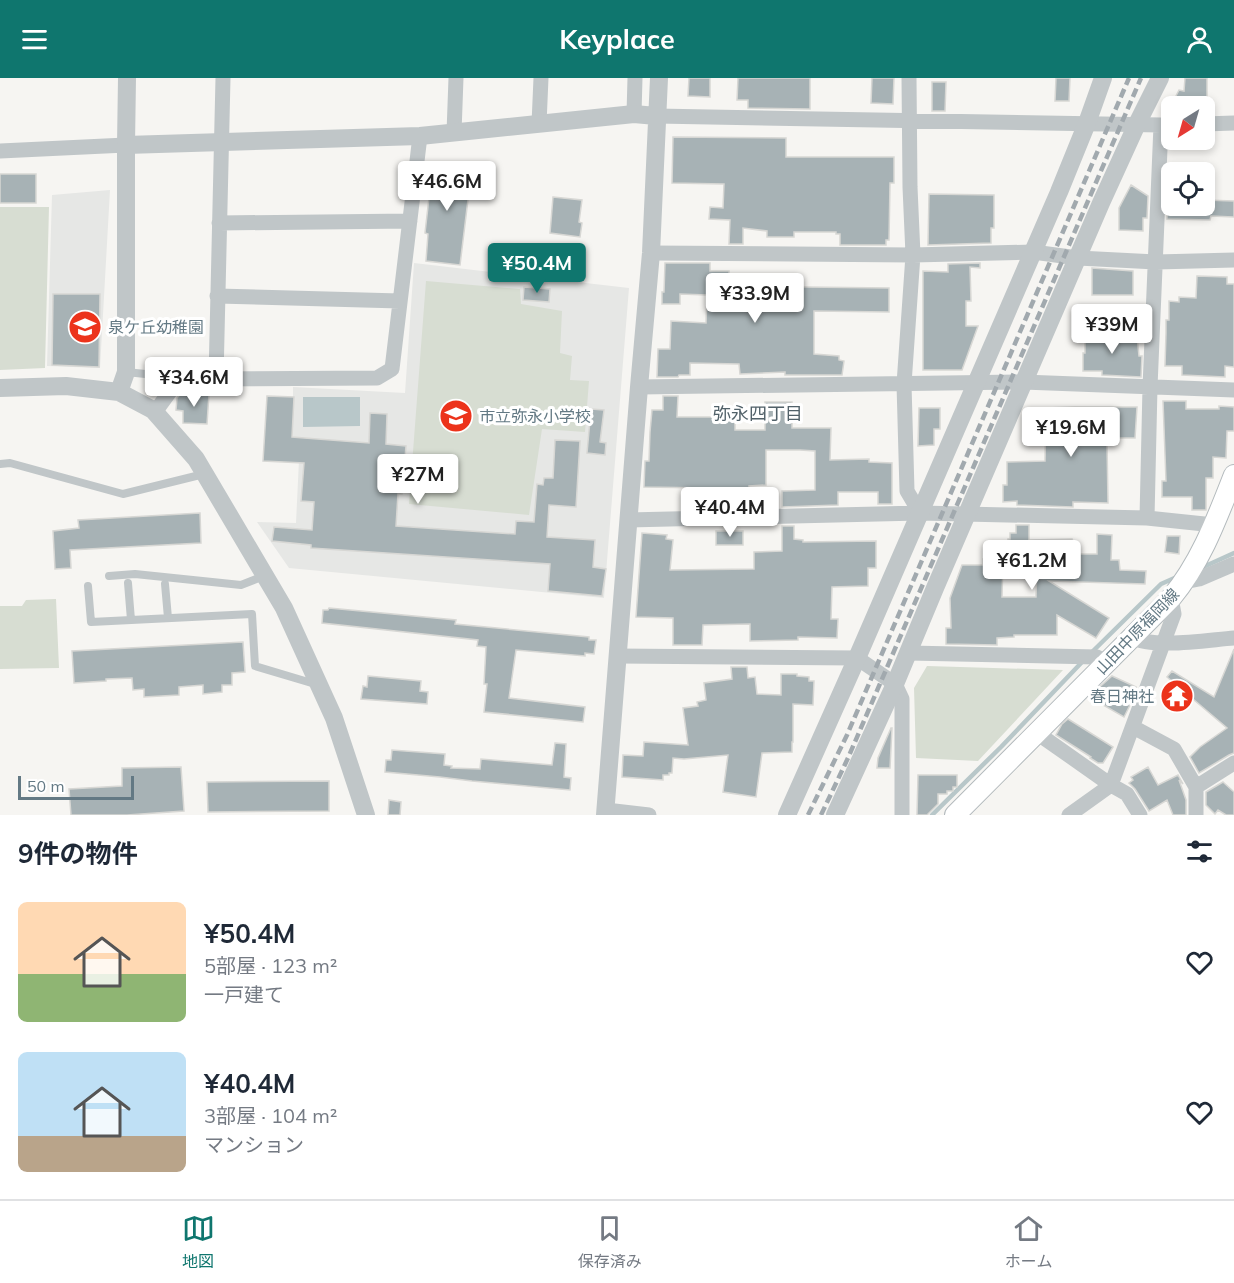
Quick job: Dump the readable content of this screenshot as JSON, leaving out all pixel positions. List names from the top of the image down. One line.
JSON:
{"streets":{"main road":["山田中原福岡線"]},"districts":["弥永四丁目"],"places":{"school or university":["泉ケ丘幼稚園","市立弥永小学校"],"temple":["春日神社"]},"scale_bar":"50 m","north":"bottom left","page":{"header":"Keyplace","price":["¥46.6M","¥50.4M","¥33.9M","¥39M","¥34.6M","¥19.6M","¥27M","¥40.4M","¥61.2M"],"scale":"50 m","heading":"9件の物件","list":[{"name":"¥50.4M","note":"5部屋 · 123 m² · 一戸建て"},{"name":"¥40.4M","note":"3部屋 · 104 m² · マンション"}],"tabs":["地図","保存済み","ホーム"]}}
